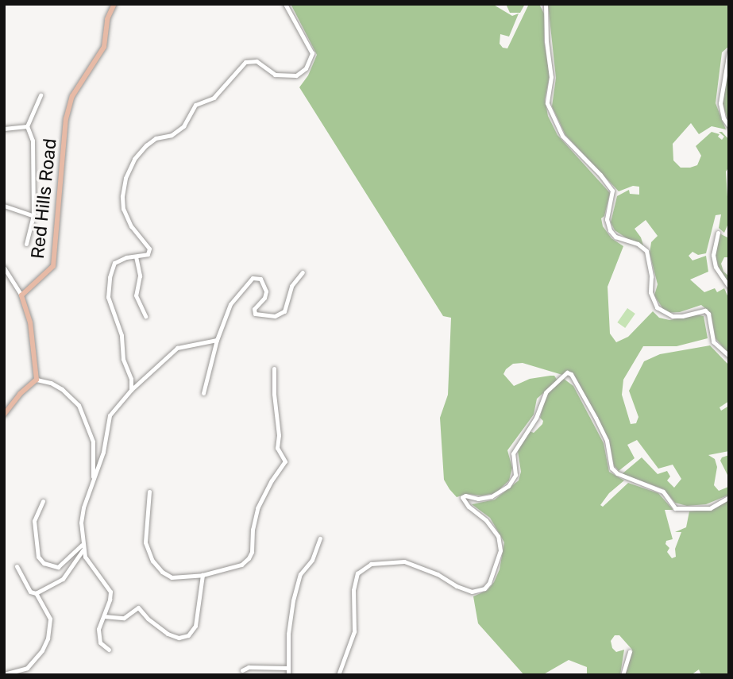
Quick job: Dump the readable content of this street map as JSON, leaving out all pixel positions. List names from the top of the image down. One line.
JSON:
{"streets":{"main road":["Red Hills Road"]}}
